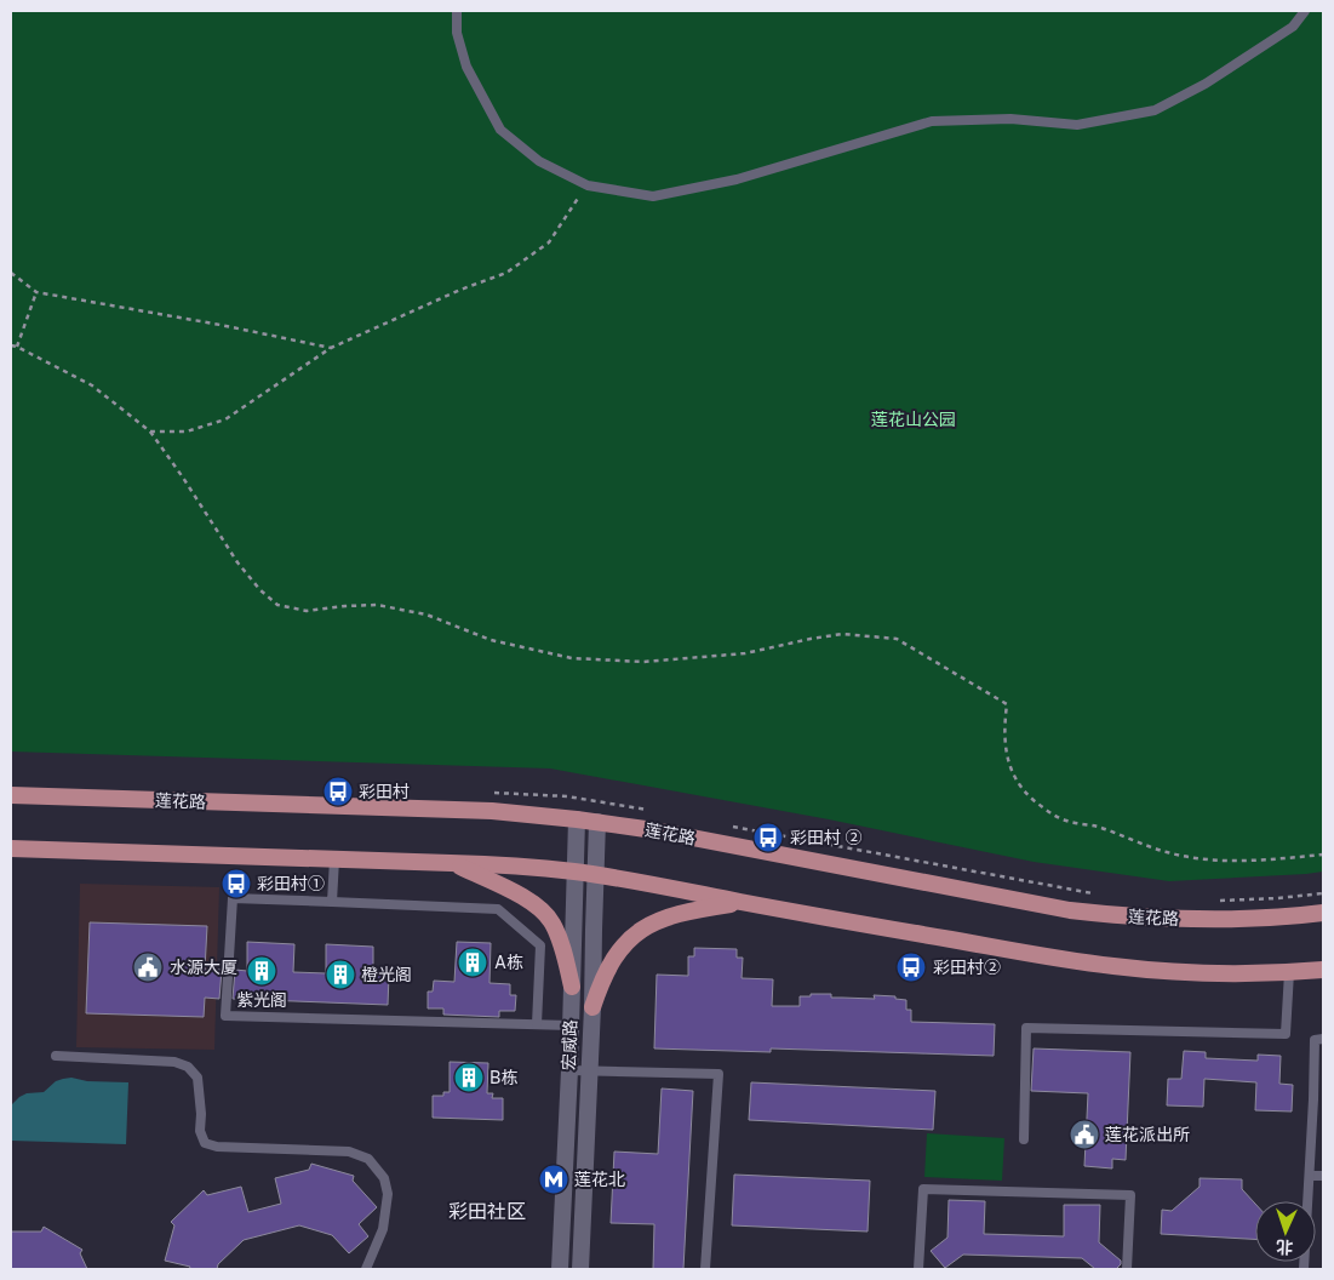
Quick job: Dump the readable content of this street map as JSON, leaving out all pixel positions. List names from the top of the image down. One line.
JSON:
{"streets":{"main road":["莲花路"],"street":["宏威路"]},"crossings":[["莲花路","宏威路"]],"districts":["彩田社区"],"parks":["莲花山公园"],"places":{"bus stop":["彩田村","彩田村 ②","彩田村①","彩田村②"],"building":["A栋","紫光阁","橙光阁","B栋"],"public building":["水源大厦","莲花派出所"],"metro station":["莲花北"]},"north":"bottom"}
